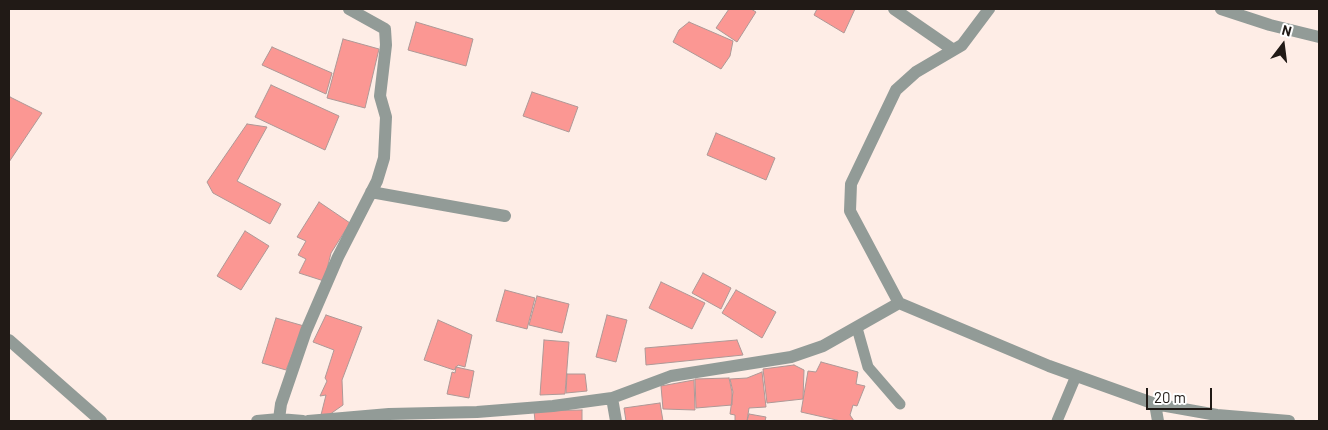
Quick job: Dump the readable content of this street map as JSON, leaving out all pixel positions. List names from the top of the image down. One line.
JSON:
{"scale_bar":"20 m","north":"top"}
